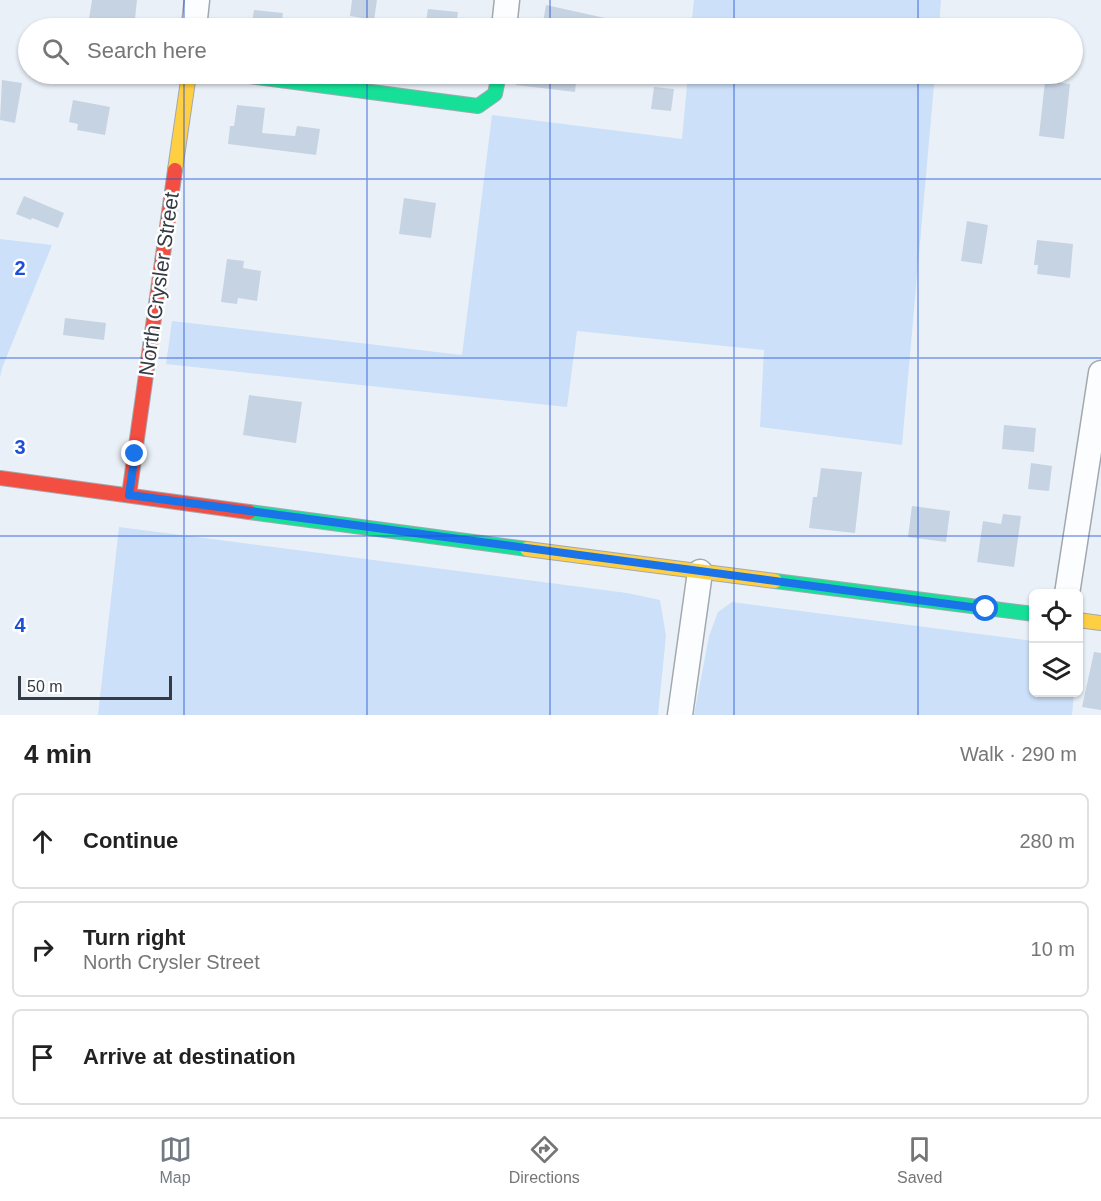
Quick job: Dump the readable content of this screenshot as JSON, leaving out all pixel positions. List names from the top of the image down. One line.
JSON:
{"streets":{"main road":["North Crysler Street"]},"scale_bar":"50 m","page":{"search":"Search here","scale":"50 m","heading":["4 min","Walk · 290 m"],"list":[["Continue","280 m"],["Turn right","North Crysler Street","10 m"],"Arrive at destination"],"nav":["Map","Directions","Saved"]},"grid":{"rows":["2","3","4"]}}
